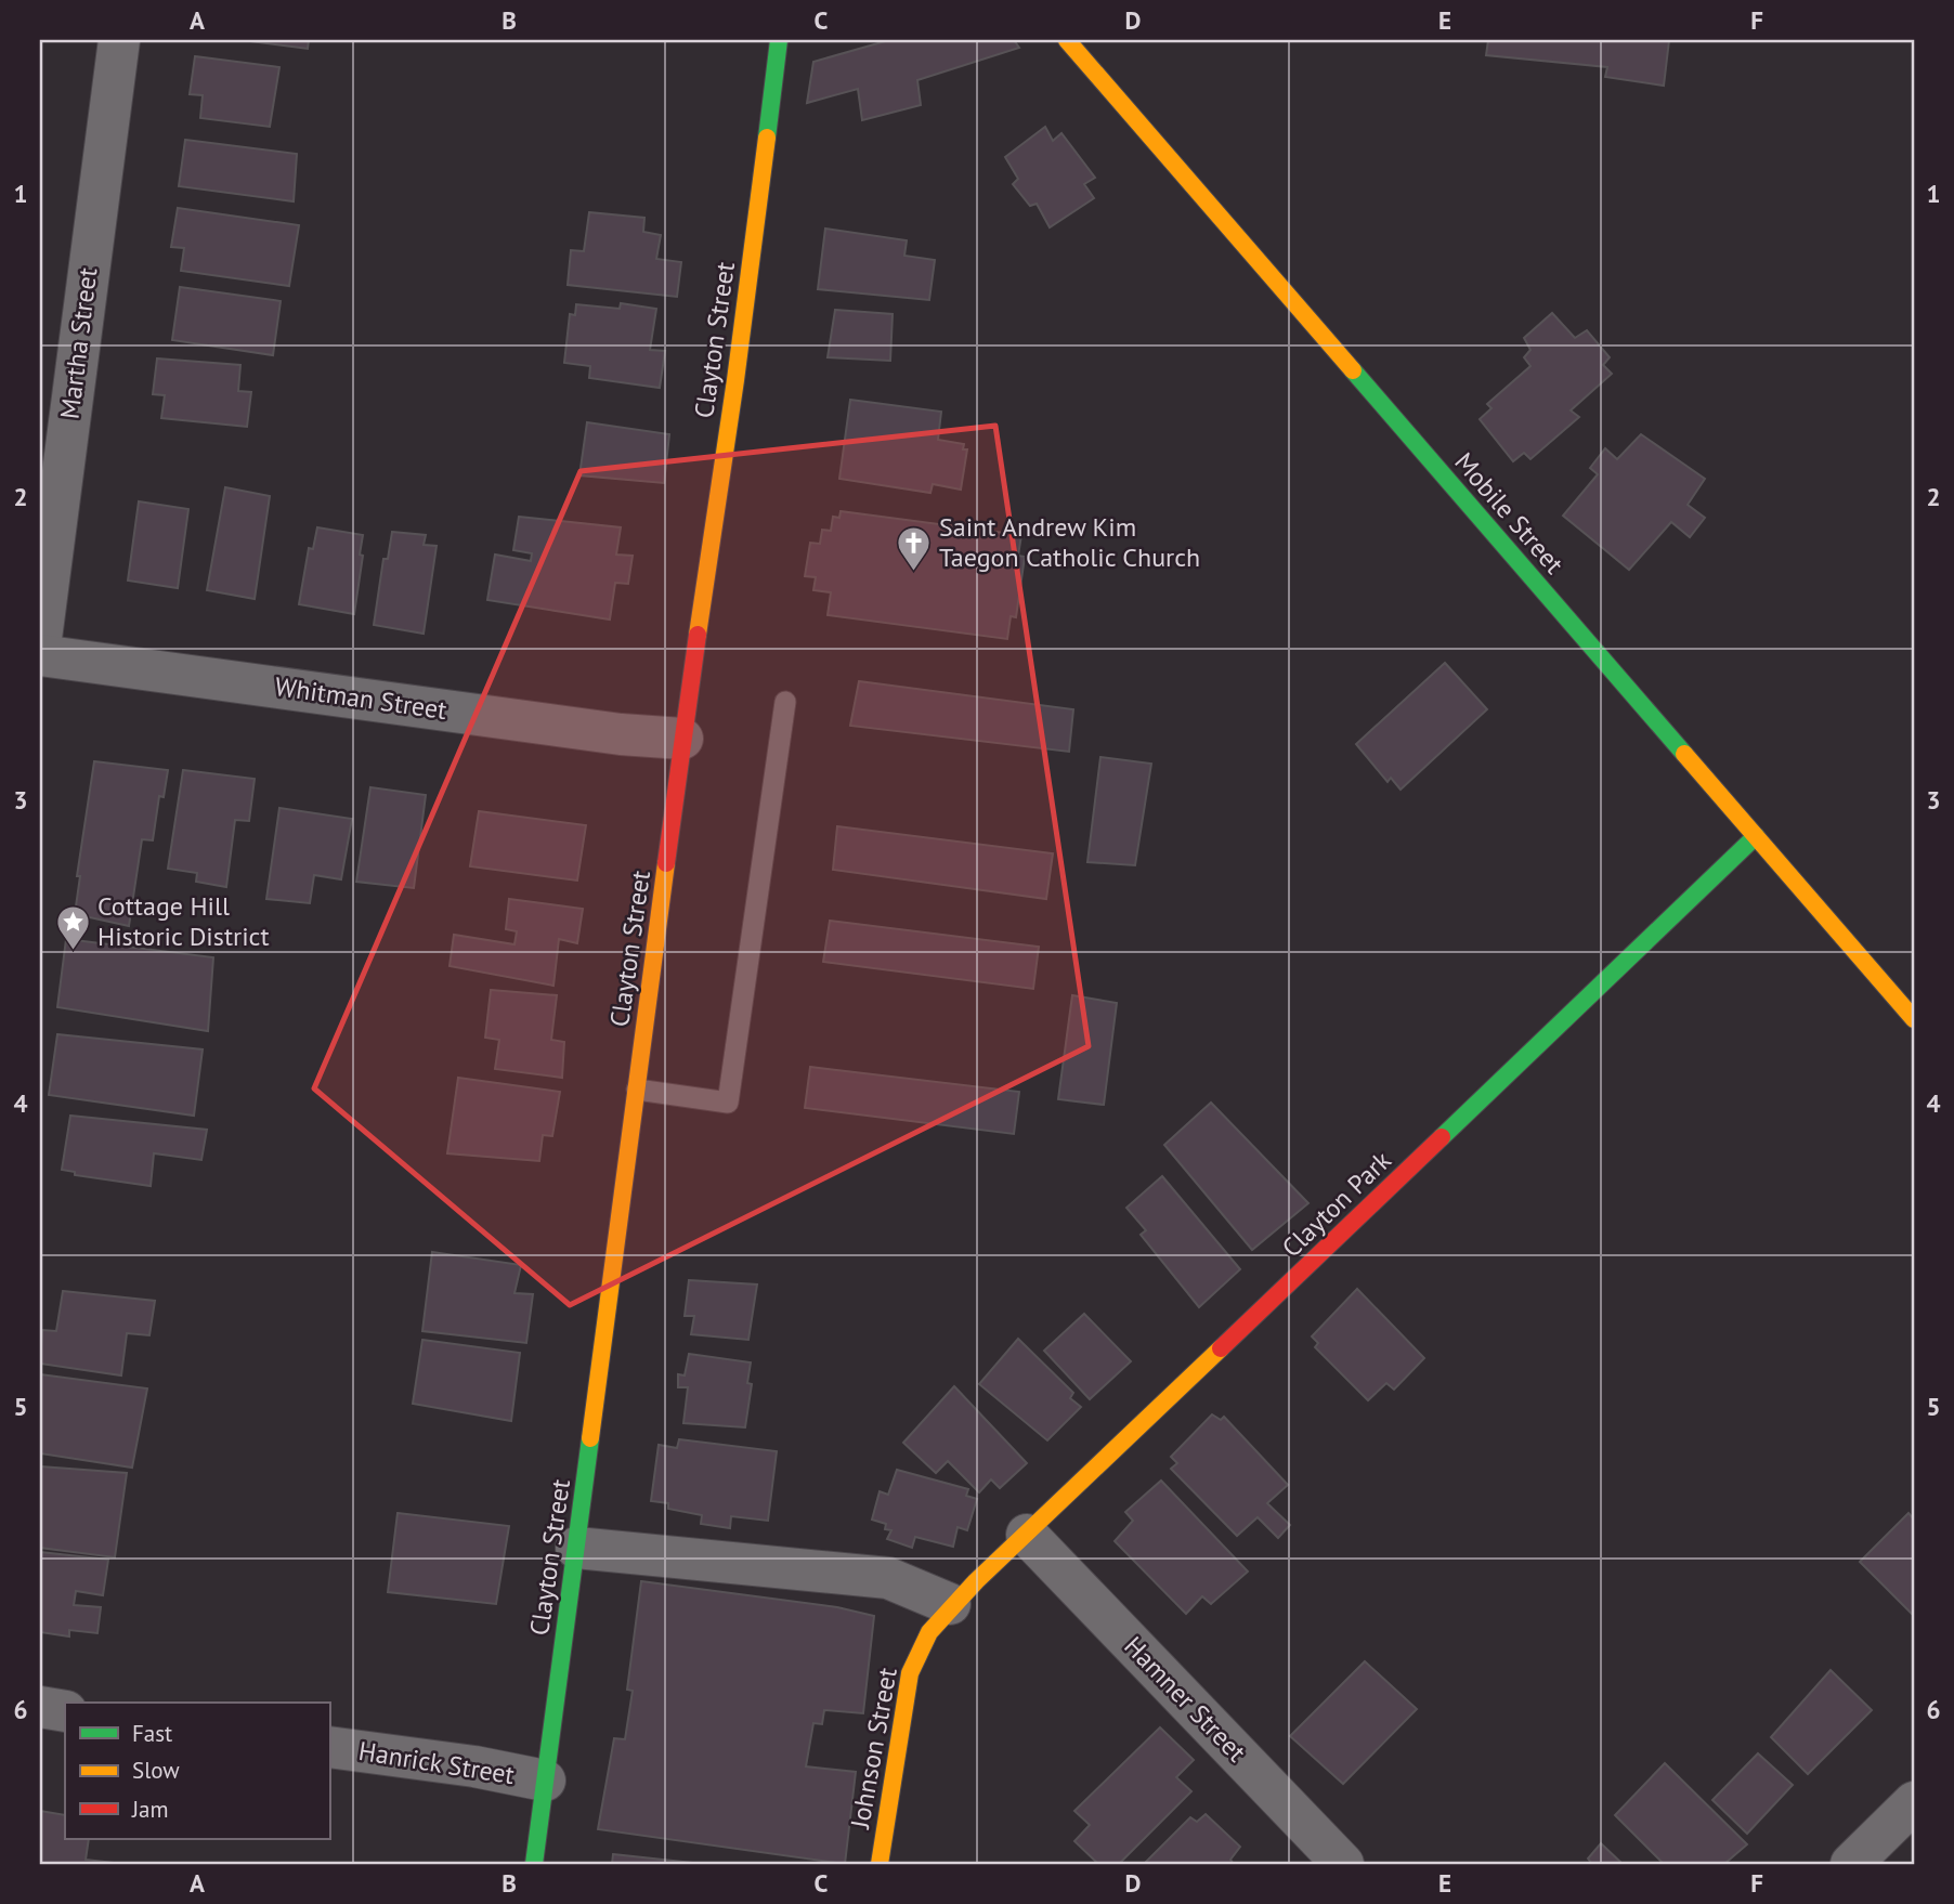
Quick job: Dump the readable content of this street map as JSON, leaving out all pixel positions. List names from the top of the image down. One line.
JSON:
{"streets":{"street":["Clayton Street","Martha Street","Mobile Street","Whitman Street","Clayton Park","Hamner Street","Johnson Street","Hanrick Street"]},"crossings":[["Clayton Street","Whitman Street"],["Clayton Street","Hanrick Street"],["Mobile Street","Clayton Park"],["Clayton Park","Hamner Street"],["Clayton Park","Johnson Street"]],"places":{"church":["Saint Andrew Kim Taegon Catholic Church"],"place":["Cottage Hill Historic District"]},"legend":["Fast","Slow","Jam"],"grid":{"columns":["A","B","C","D","E","F"],"rows":["1","2","3","4","5","6"]}}
